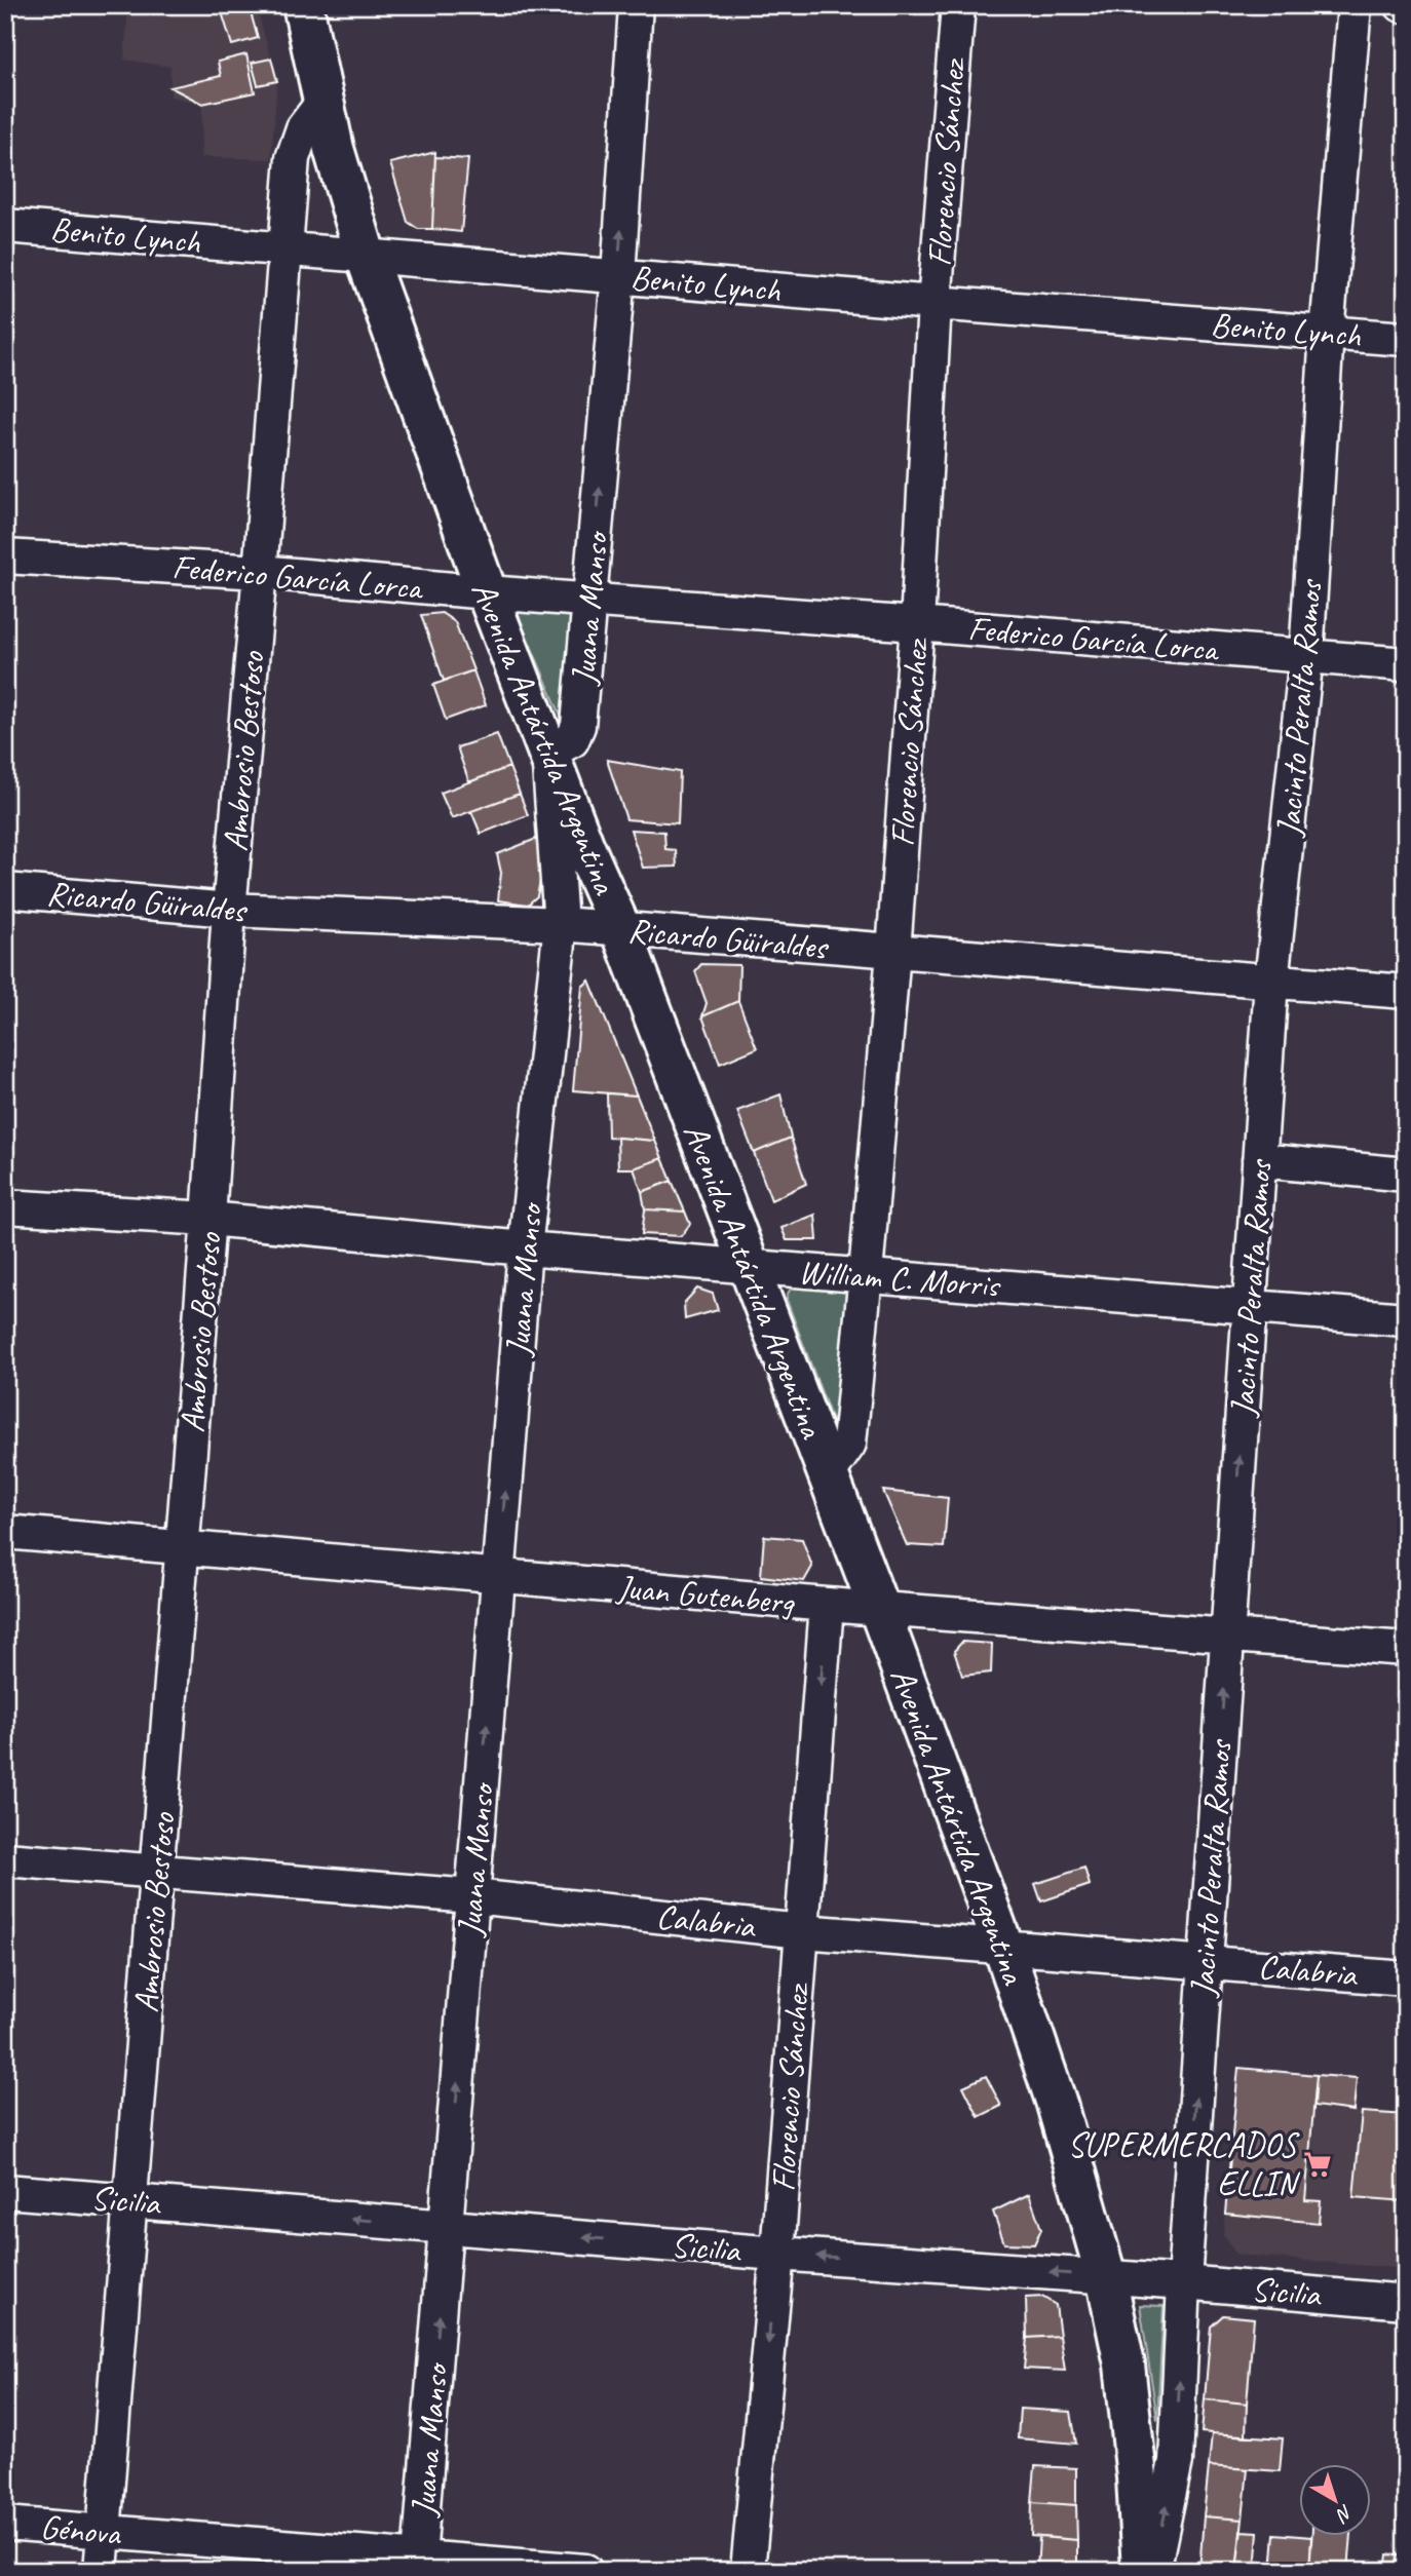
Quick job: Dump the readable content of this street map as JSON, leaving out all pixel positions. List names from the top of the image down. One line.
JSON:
{"streets":{"main road":["Avenida Antártida Argentina"],"street":["Florencio Sánchez","Benito Lynch","Federico García Lorca","Juana Manso","Jacinto Peralta Ramos","Ambrosio Bestoso","Ricardo Güiraldes","William C. Morris","Juan Gutenberg","Calabria","Sicilia","Génova"]},"crossings":[["Florencio Sánchez","Benito Lynch"],["Florencio Sánchez","Federico García Lorca"],["Florencio Sánchez","Avenida Antártida Argentina"],["Florencio Sánchez","Ricardo Güiraldes"],["Florencio Sánchez","William C. Morris"],["Florencio Sánchez","Juan Gutenberg"],["Florencio Sánchez","Calabria"],["Florencio Sánchez","Sicilia"],["Benito Lynch","Juana Manso"],["Benito Lynch","Jacinto Peralta Ramos"],["Benito Lynch","Avenida Antártida Argentina"],["Benito Lynch","Ambrosio Bestoso"],["Federico García Lorca","Juana Manso"],["Federico García Lorca","Jacinto Peralta Ramos"],["Federico García Lorca","Avenida Antártida Argentina"],["Federico García Lorca","Ambrosio Bestoso"],["Juana Manso","Avenida Antártida Argentina"],["Juana Manso","Ricardo Güiraldes"],["Juana Manso","William C. Morris"],["Juana Manso","Juan Gutenberg"],["Juana Manso","Calabria"],["Juana Manso","Sicilia"],["Juana Manso","Génova"],["Jacinto Peralta Ramos","Ricardo Güiraldes"],["Jacinto Peralta Ramos","William C. Morris"],["Jacinto Peralta Ramos","Juan Gutenberg"],["Jacinto Peralta Ramos","Calabria"],["Jacinto Peralta Ramos","Sicilia"],["Avenida Antártida Argentina","Ambrosio Bestoso"],["Avenida Antártida Argentina","Ricardo Güiraldes"],["Avenida Antártida Argentina","William C. Morris"],["Avenida Antártida Argentina","Juan Gutenberg"],["Avenida Antártida Argentina","Calabria"],["Avenida Antártida Argentina","Sicilia"],["Ambrosio Bestoso","Ricardo Güiraldes"],["Ambrosio Bestoso","William C. Morris"],["Ambrosio Bestoso","Juan Gutenberg"],["Ambrosio Bestoso","Calabria"],["Ambrosio Bestoso","Sicilia"],["Ambrosio Bestoso","Génova"]],"one_way":["Juana Manso","Jacinto Peralta Ramos","Sicilia"],"places":{"supermarket":["SUPERMERCADOS ELLIN"]},"north":"bottom right"}
